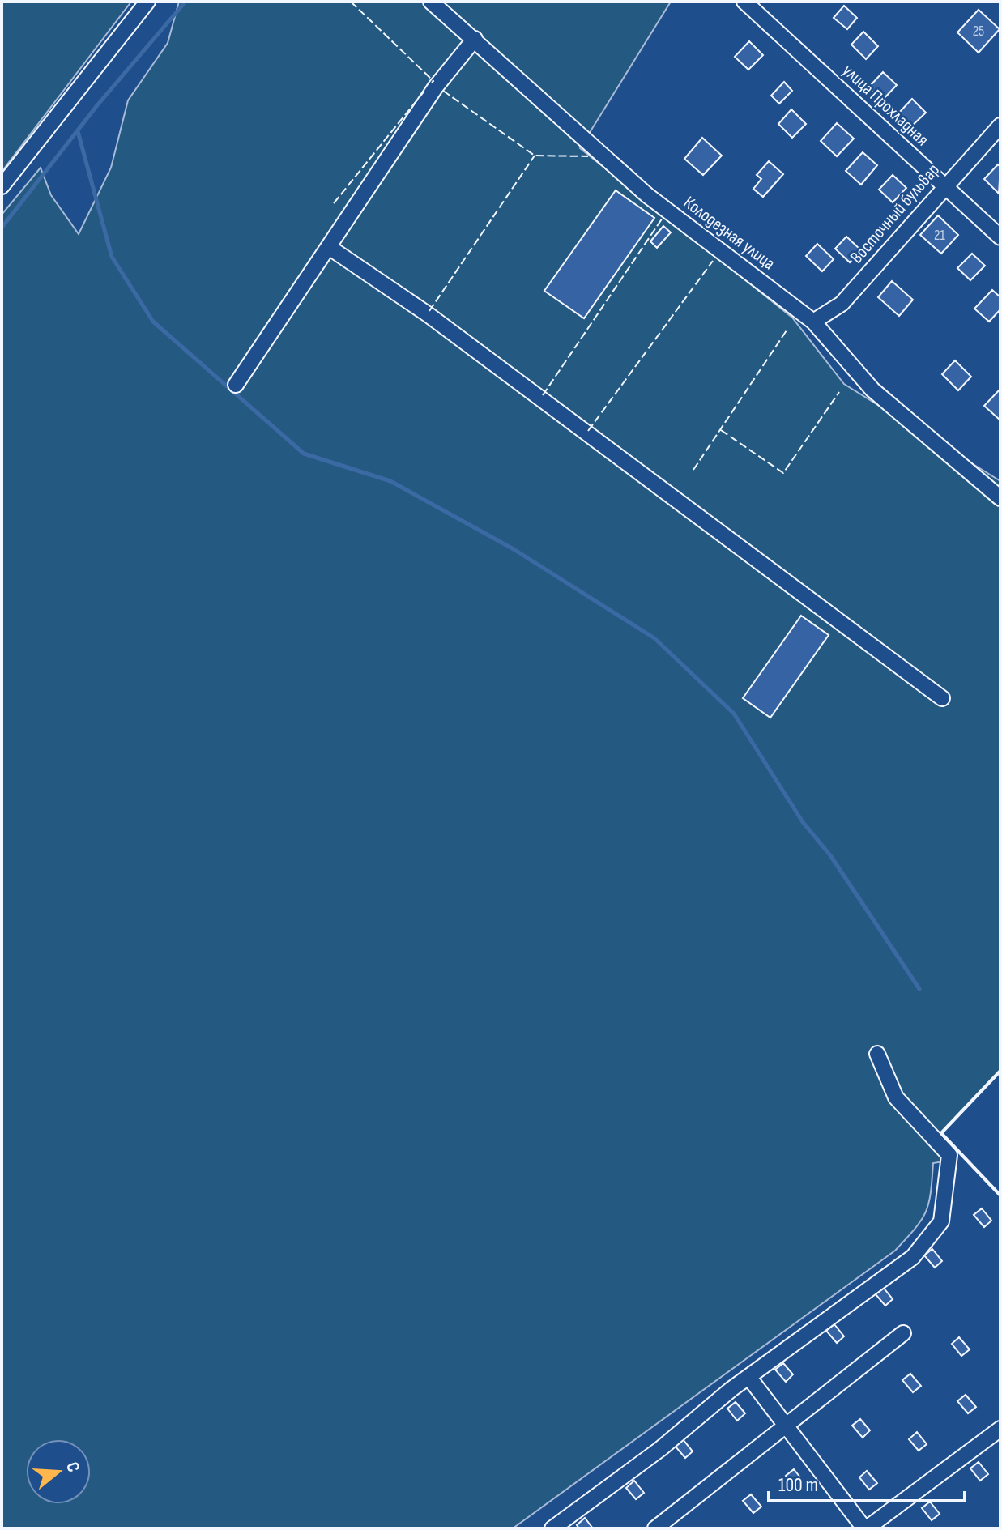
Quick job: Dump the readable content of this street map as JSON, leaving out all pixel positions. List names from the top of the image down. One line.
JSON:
{"streets":{"street":["улица Прохладная","Восточный бульвар","Колодезная улица"]},"crossings":[["улица Прохладная","Восточный бульвар"],["Восточный бульвар","Колодезная улица"]],"house_numbers":["25","21"],"scale_bar":"100 m","north":"right"}
